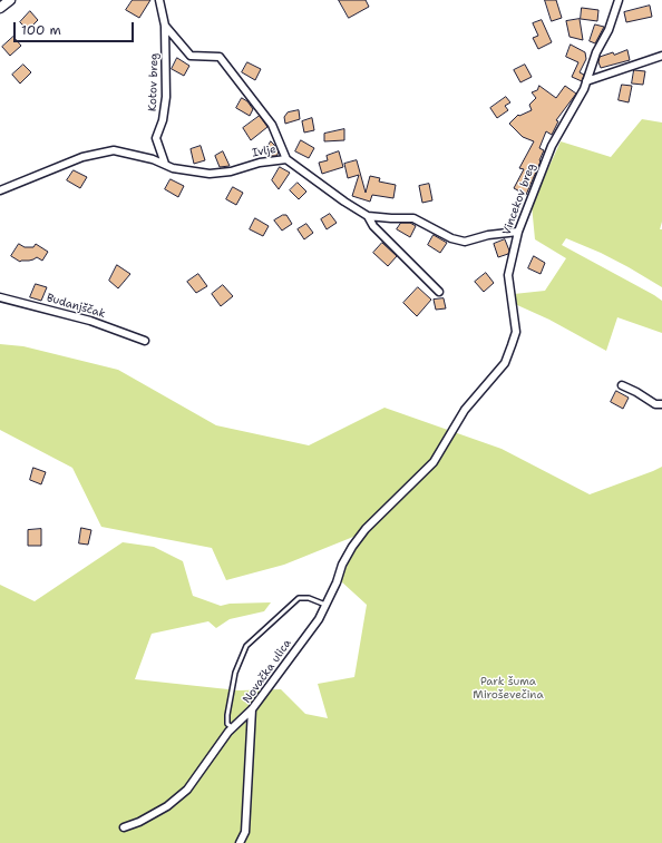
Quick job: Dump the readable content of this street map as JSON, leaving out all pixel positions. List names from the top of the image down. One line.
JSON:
{"streets":{"street":["Kotov breg","Ivlje","Vincekov breg","Budanjščak","Novačka ulica"]},"crossings":[["Kotov breg","Ivlje"],["Ivlje","Vincekov breg"],["Vincekov breg","Novačka ulica"]],"parks":["Park šuma Miroševečina"],"scale_bar":"100 m"}
